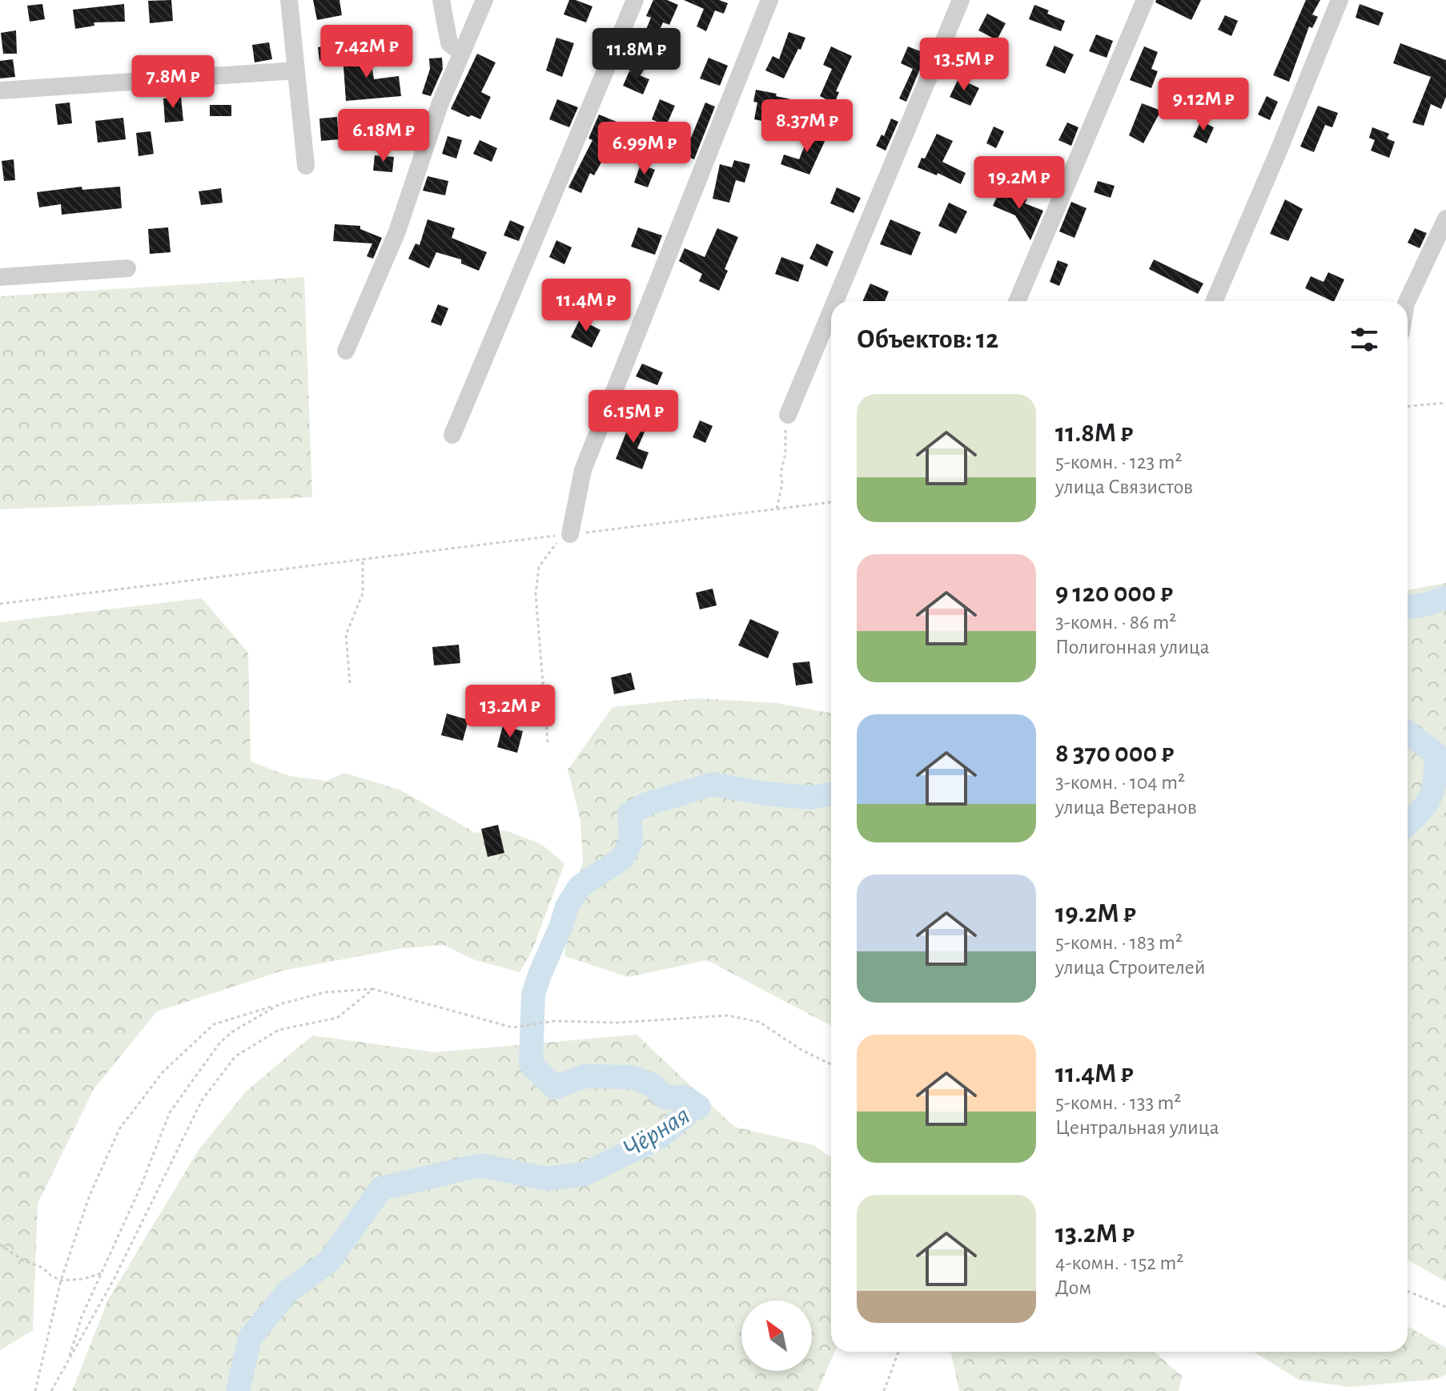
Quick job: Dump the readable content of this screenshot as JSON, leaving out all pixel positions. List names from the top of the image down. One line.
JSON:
{"water":["Чёрная"],"north":"top left","page":{"price":["7.42M ₽","11.8M ₽","13.5M ₽","7.8M ₽","9.12M ₽","8.37M ₽","6.18M ₽","6.99M ₽","19.2M ₽","11.4M ₽","6.15M ₽","13.2M ₽"],"heading":"Объектов: 12","list":[{"name":"11.8M ₽","note":"5-комн. · 123 m² · улица Связистов"},{"name":"9 120 000 ₽","note":"3-комн. · 86 m² · Полигонная улица"},{"name":"8 370 000 ₽","note":"3-комн. · 104 m² · улица Ветеранов"},{"name":"19.2M ₽","note":"5-комн. · 183 m² · улица Строителей"},{"name":"11.4M ₽","note":"5-комн. · 133 m² · Центральная улица"},{"name":"13.2M ₽","note":"4-комн. · 152 m² · Дом"}]}}
